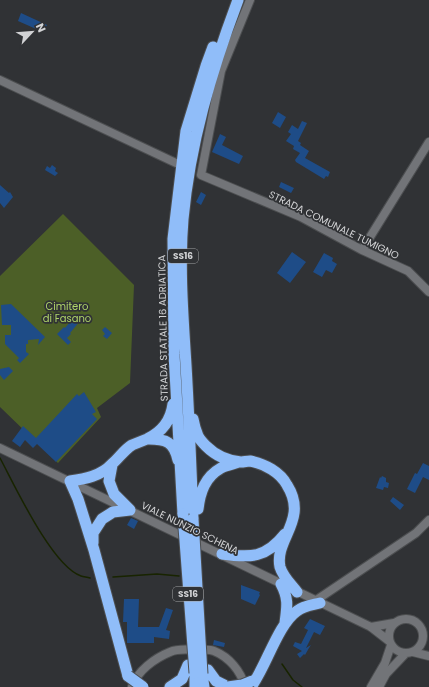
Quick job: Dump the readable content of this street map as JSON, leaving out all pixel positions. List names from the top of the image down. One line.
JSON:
{"streets":{"highway":["SS16","STRADA STATALE 16 ADRIATICA"],"street":["STRADA COMUNALE TUMIGNO","VIALE NUNZIO SCHENA"]},"parks":["Cimitero di Fasano"],"north":"top right"}
